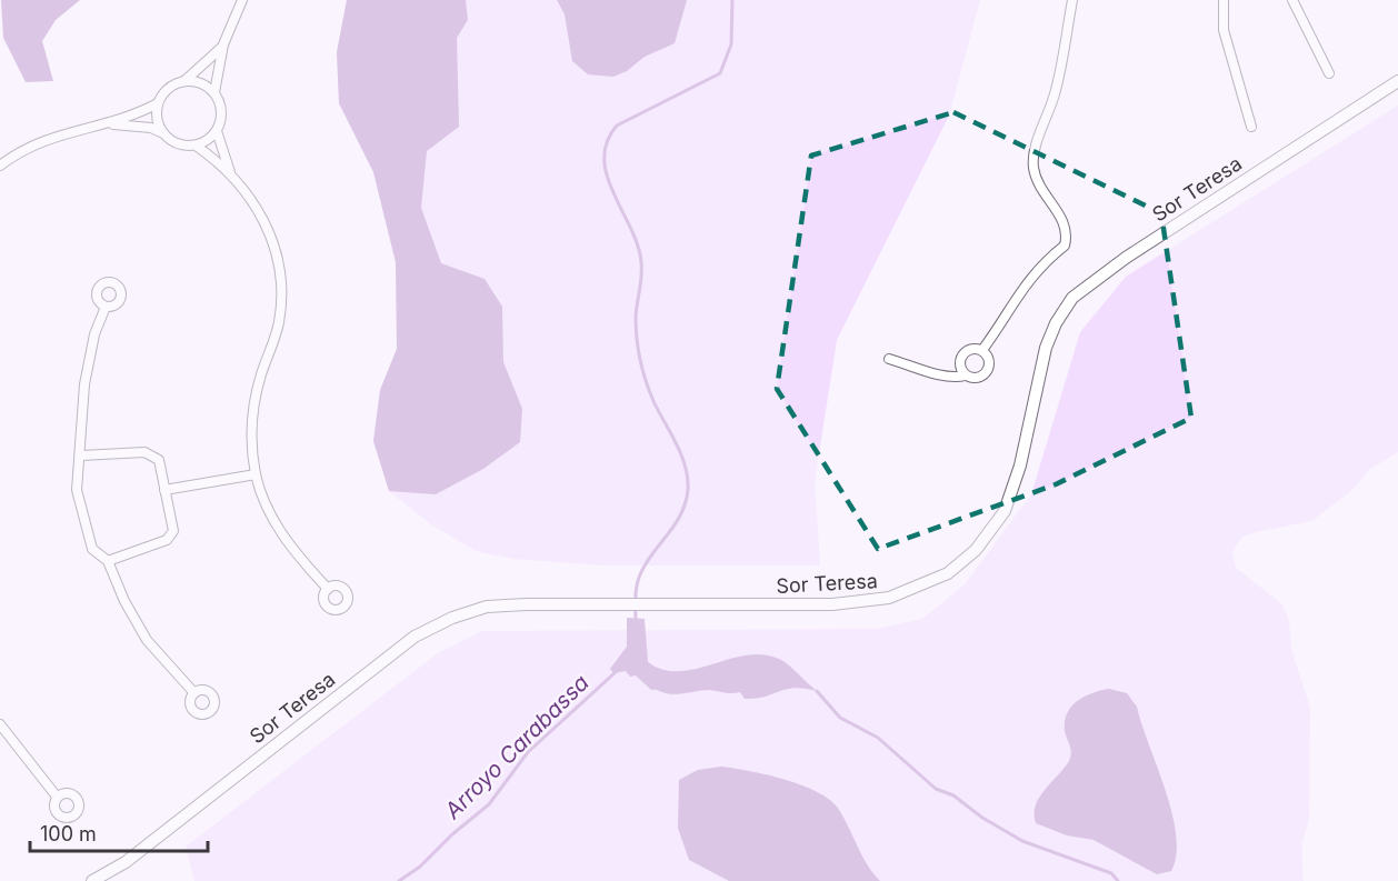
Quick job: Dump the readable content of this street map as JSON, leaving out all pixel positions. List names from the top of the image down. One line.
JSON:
{"streets":{"street":["Sor Teresa"]},"water":["Arroyo Carabassa"],"scale_bar":"100 m"}
